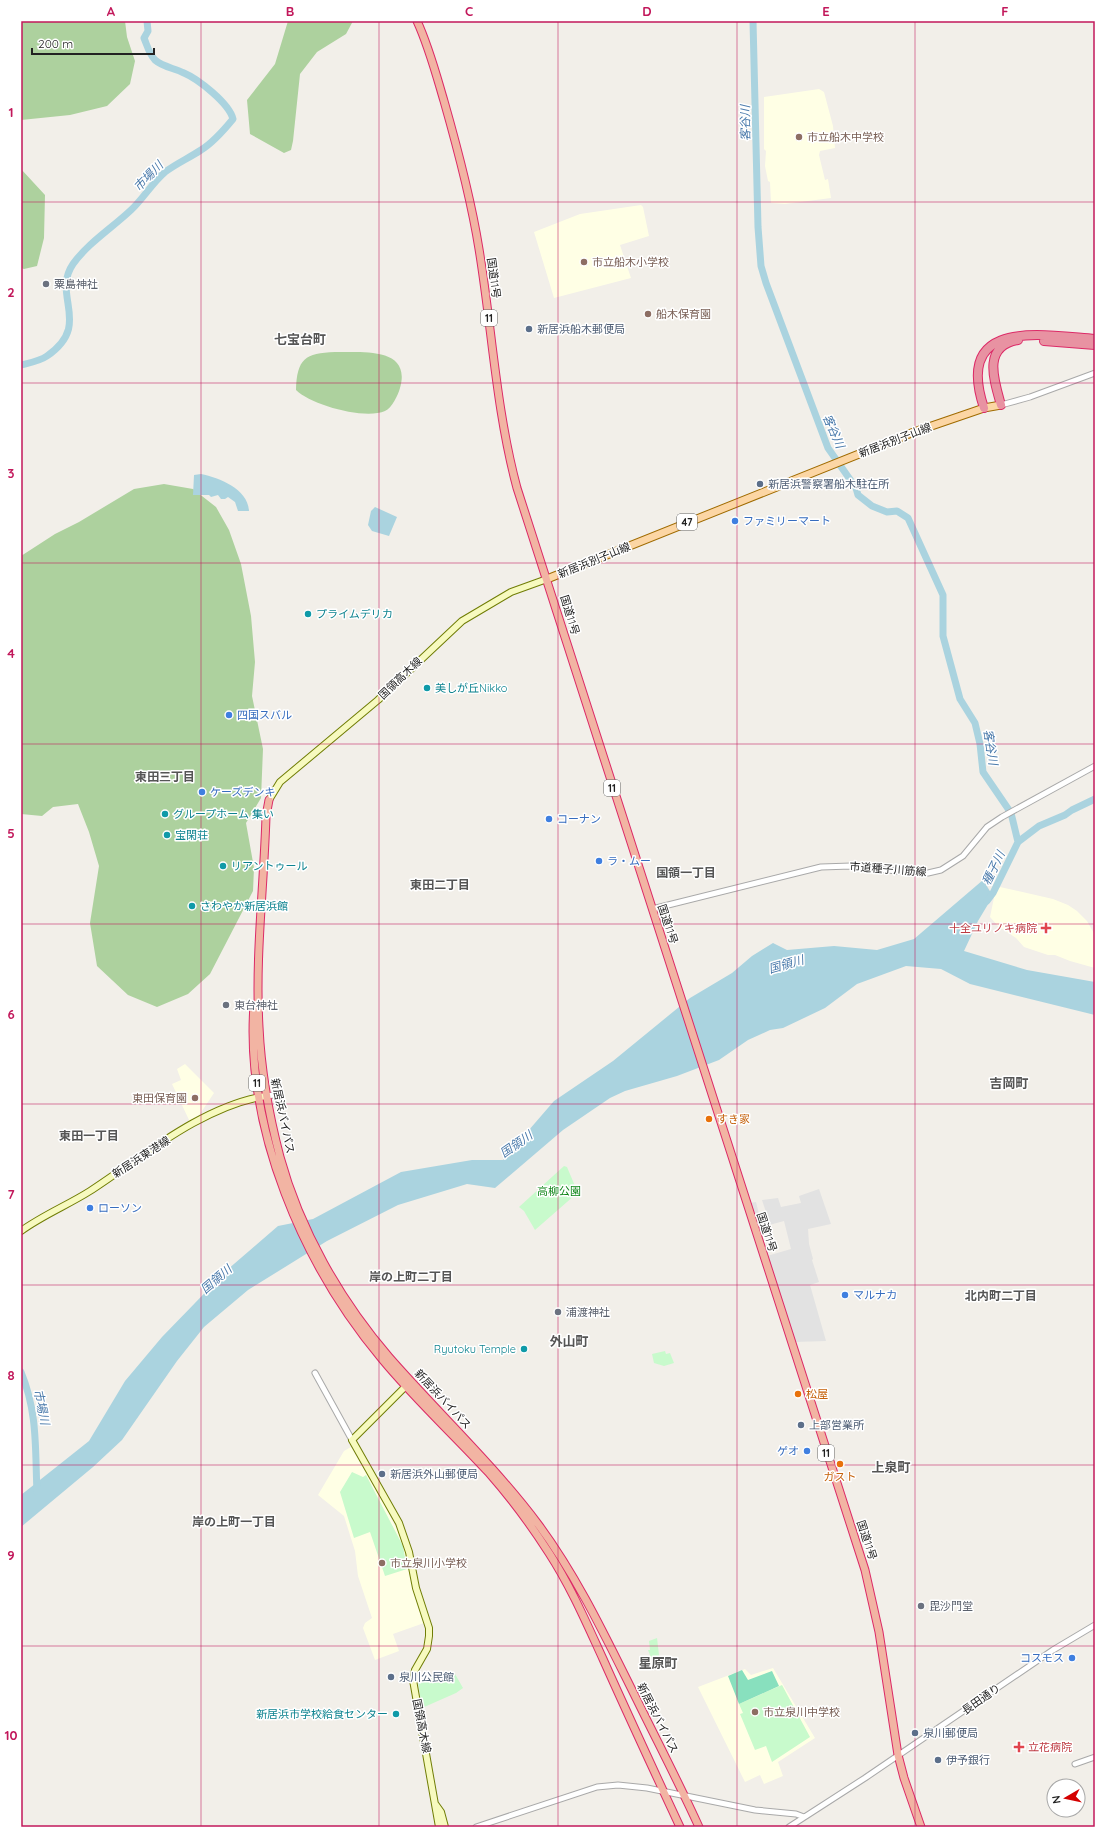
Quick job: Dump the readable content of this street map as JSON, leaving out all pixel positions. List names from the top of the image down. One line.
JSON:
{"streets":{"highway":["国道11号","11","新居浜バイパス"],"main road":["新居浜別子山線","47","国領高木線","新居浜東港線"],"street":["市道種子川筋線","長田通り"]},"crossings":[["国道11号","新居浜別子山線"],["国道11号","国領高木線"],["国道11号","市道種子川筋線"],["国道11号","長田通り"],["新居浜別子山線","国領高木線"],["国領高木線","新居浜バイパス"],["新居浜バイパス","新居浜東港線"]],"districts":["七宝台町","東田三丁目","国領一丁目","東田二丁目","吉岡町","東田一丁目","岸の上町二丁目","北内町二丁目","外山町","上泉町","岸の上町一丁目","星原町"],"water":["客谷川","市場川","種子川","国領川"],"parks":["高柳公園"],"places":{"other":["市立船木中学校","市立船木小学校","粟島神社","船木保育園","新居浜船木郵便局","新居浜警察署船木駐在所","ファミリーマート","プライムデリカ","美しが丘Nikko","四国スバル","ケーズデンキ","グループホーム 集い","コーナン","宝閑荘","ラ・ムー","リアントゥール","さわやか新居浜館","東台神社","東田保育園","すき家","ローソン","マルナカ","浦渡神社","Ryutoku Temple","松屋","上部営業所","ゲオ","ガスト","新居浜外山郵便局","市立泉川小学校","毘沙門堂","コスモス","泉川公民館","市立泉川中学校","新居浜市学校給食センター","泉川郵便局","伊予銀行"],"health":["十全ユリノキ病院","立花病院"]},"scale_bar":"200 m","north":"left","grid":{"columns":["A","B","C","D","E","F"],"rows":["1","2","3","4","5","6","7","8","9","10"]}}
